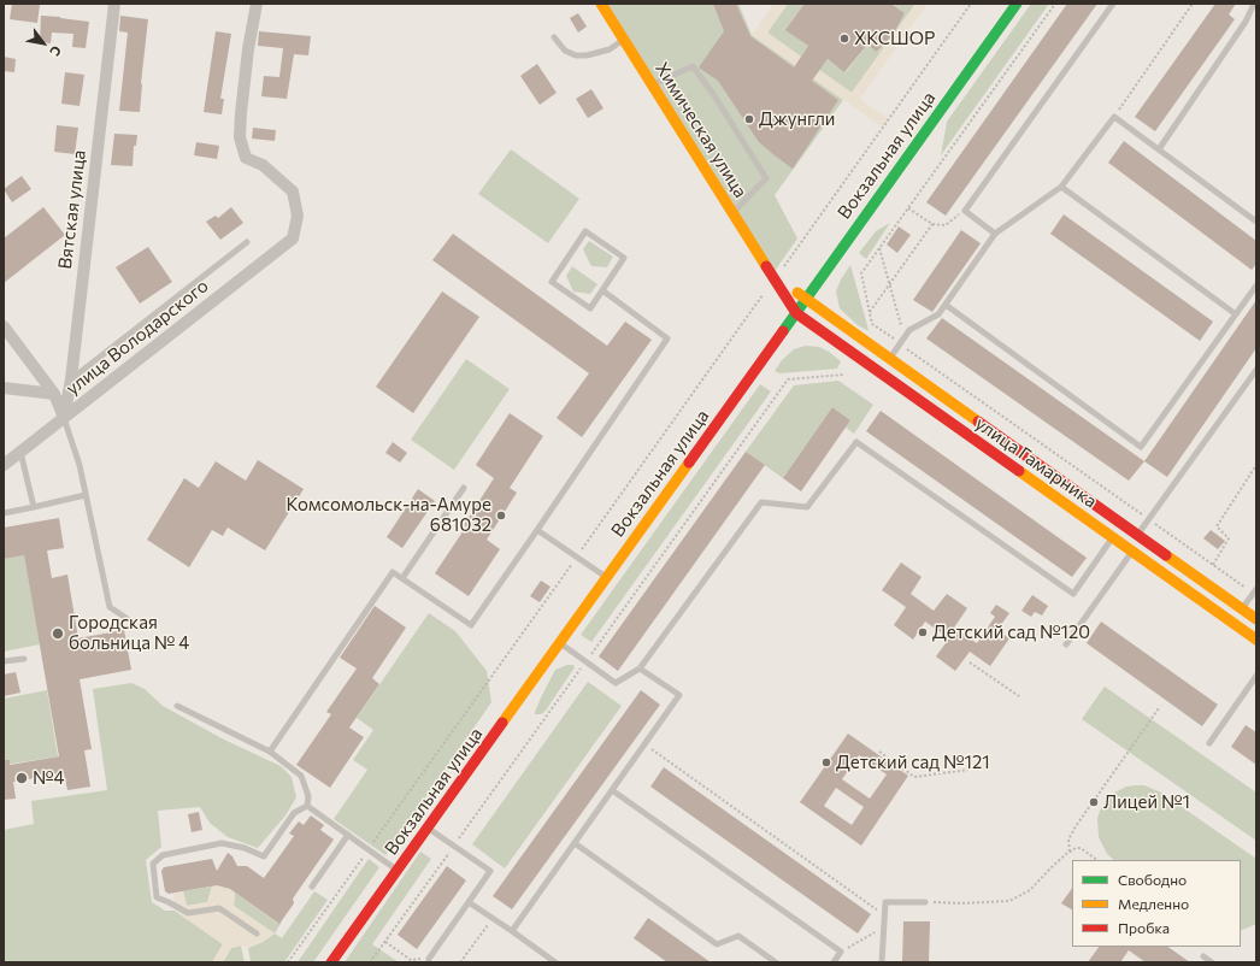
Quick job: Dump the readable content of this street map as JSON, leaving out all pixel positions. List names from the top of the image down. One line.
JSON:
{"streets":{"street":["Химическая улица","Вокзальная улица","Вятская улица","улица Володарского","улица Гамарника"]},"crossings":[["Химическая улица","Вокзальная улица"],["Химическая улица","улица Гамарника"],["Вокзальная улица","улица Гамарника"],["Вятская улица","улица Володарского"]],"places":["ХКСШОР","Джунгли","Комсомольск-на-Амуре 681032","Детский сад №120","Городская больница № 4","Детский сад №121","№4","Лицей №1"],"legend":["Свободно","Медленно","Пробка"],"north":"bottom right"}
